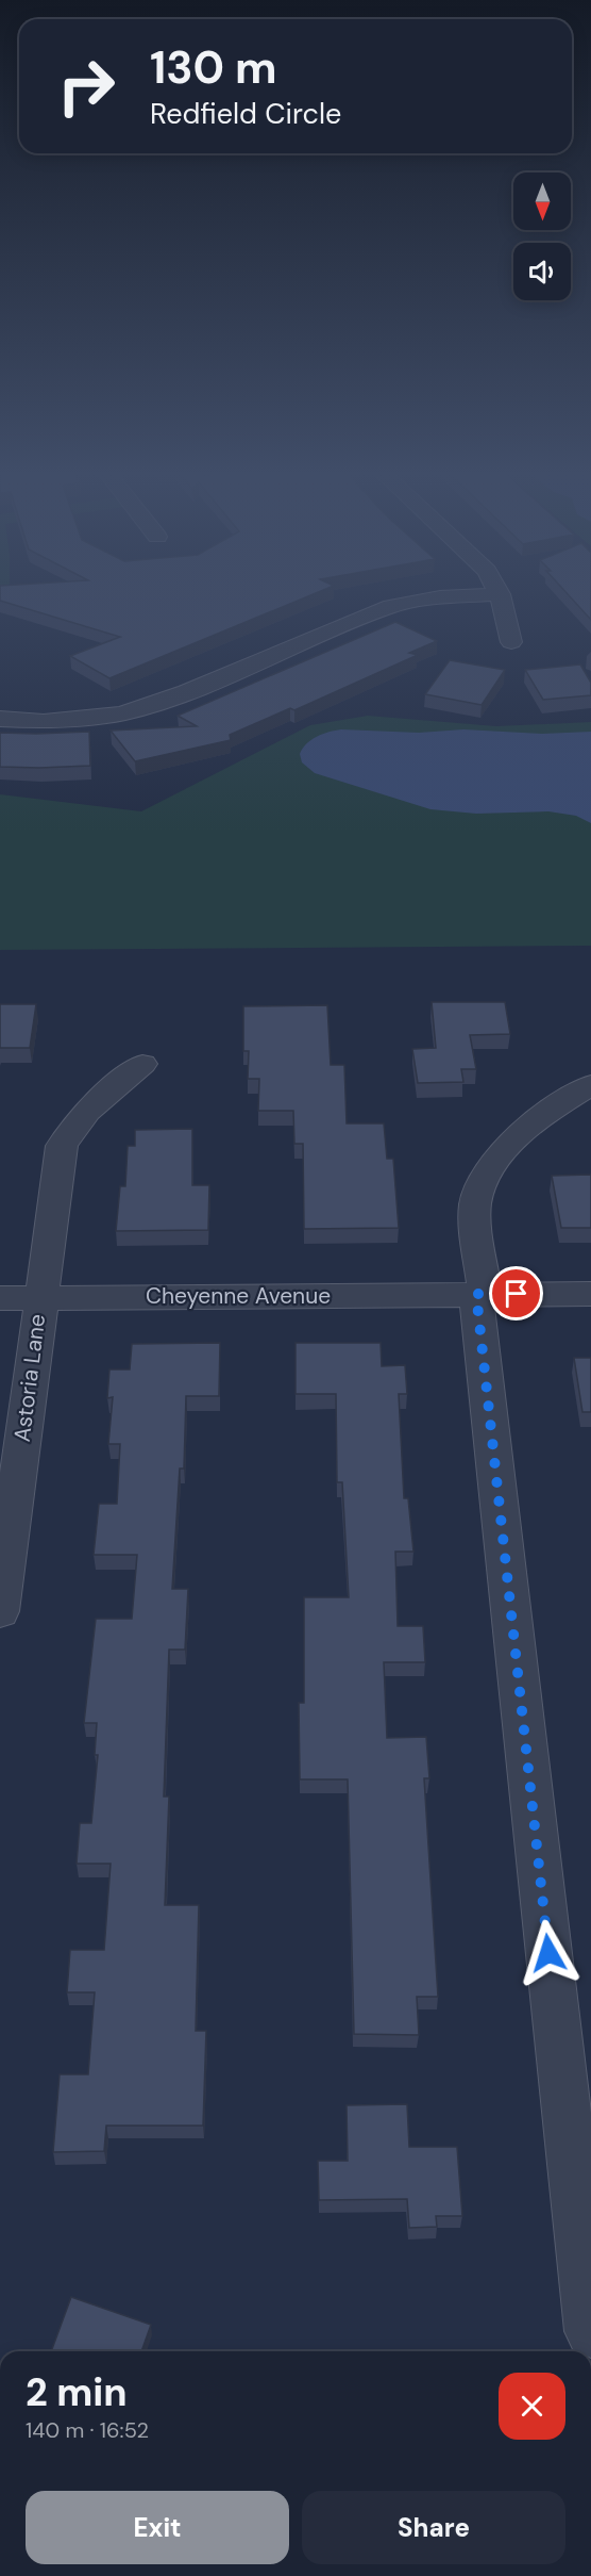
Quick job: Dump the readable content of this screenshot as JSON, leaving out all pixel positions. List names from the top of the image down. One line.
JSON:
{"streets":{"street":["Cheyenne Avenue","Astoria Lane"]},"crossings":[["Cheyenne Avenue","Astoria Lane"]],"north":"bottom","page":{"turn":["130 m","Redfield Circle"],"heading":["2 min","140 m · 16:52"],"buttons":["Exit","Share"]}}
